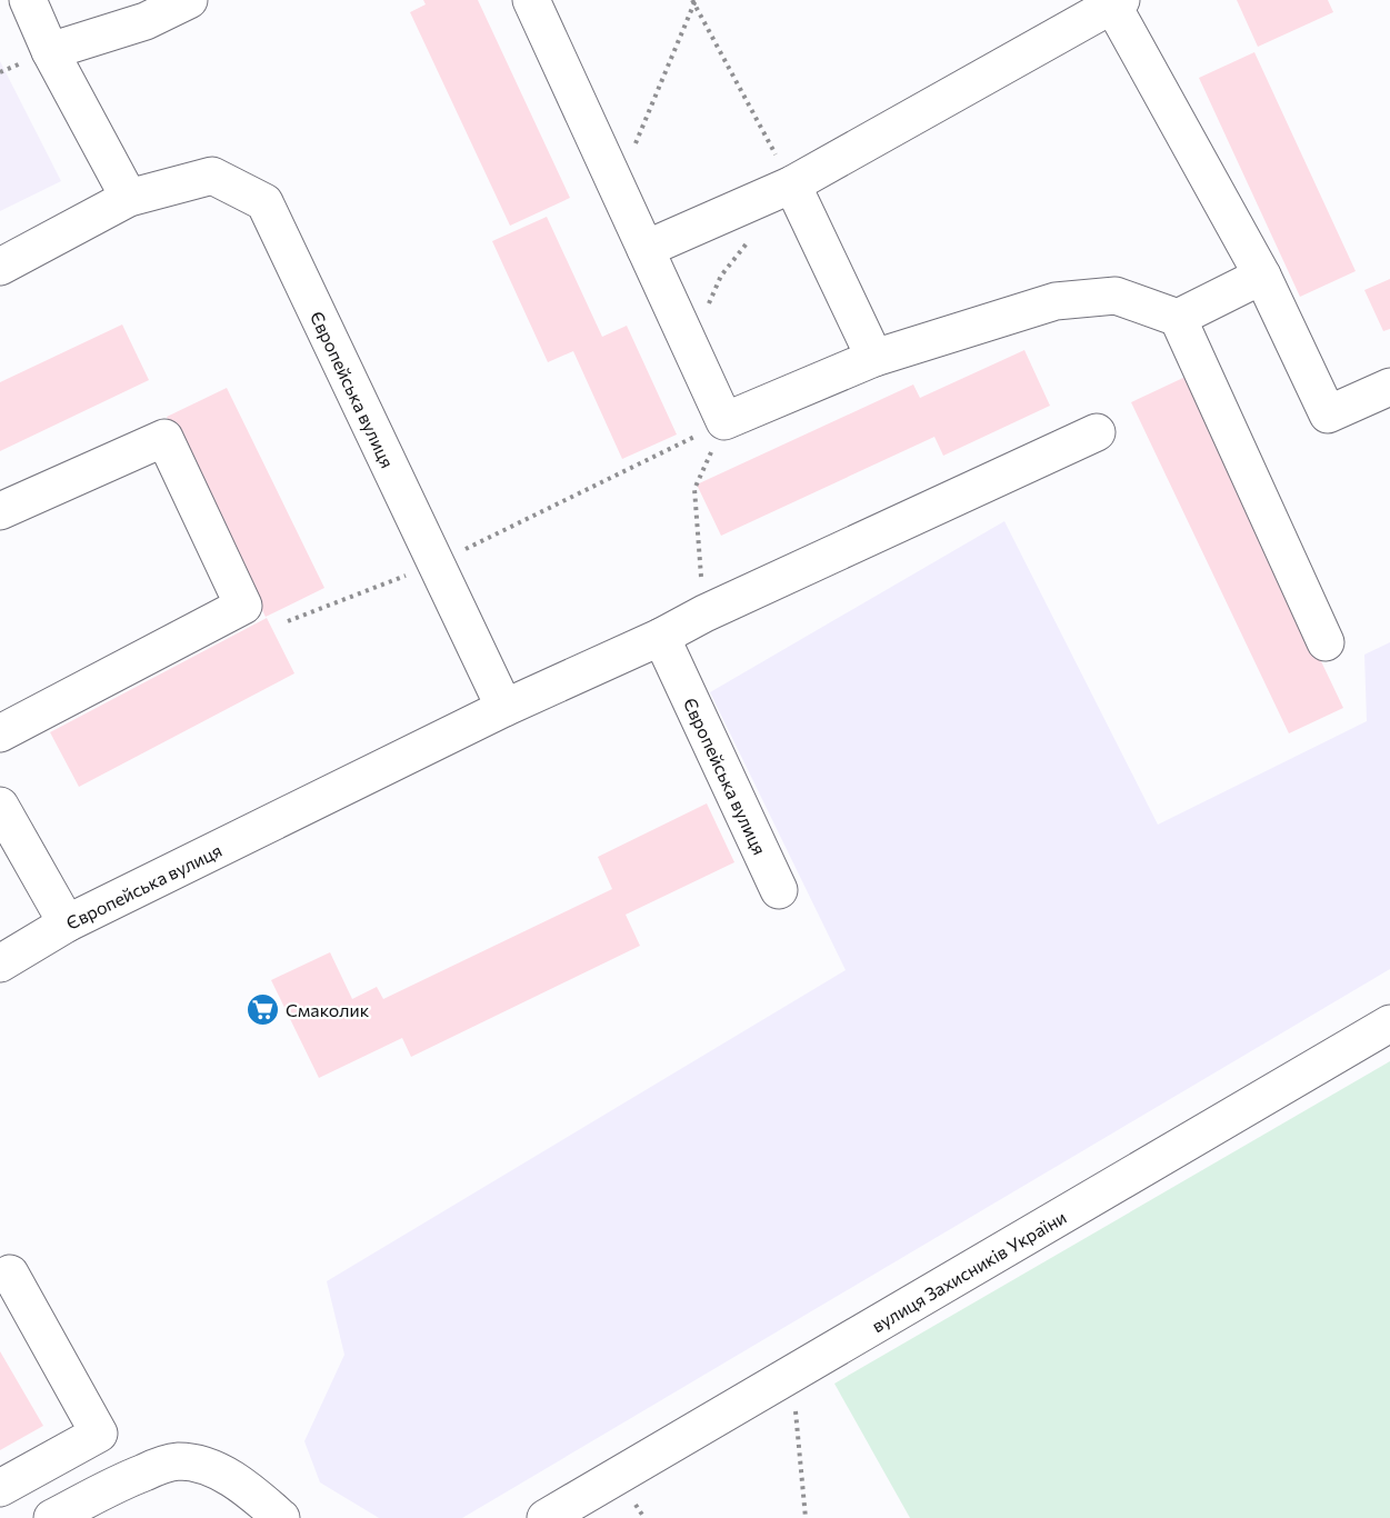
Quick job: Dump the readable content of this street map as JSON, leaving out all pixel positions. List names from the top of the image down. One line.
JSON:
{"streets":{"street":["Європейська вулиця","вулиця Захисників України"]},"places":{"supermarket":["Смаколик"]}}
